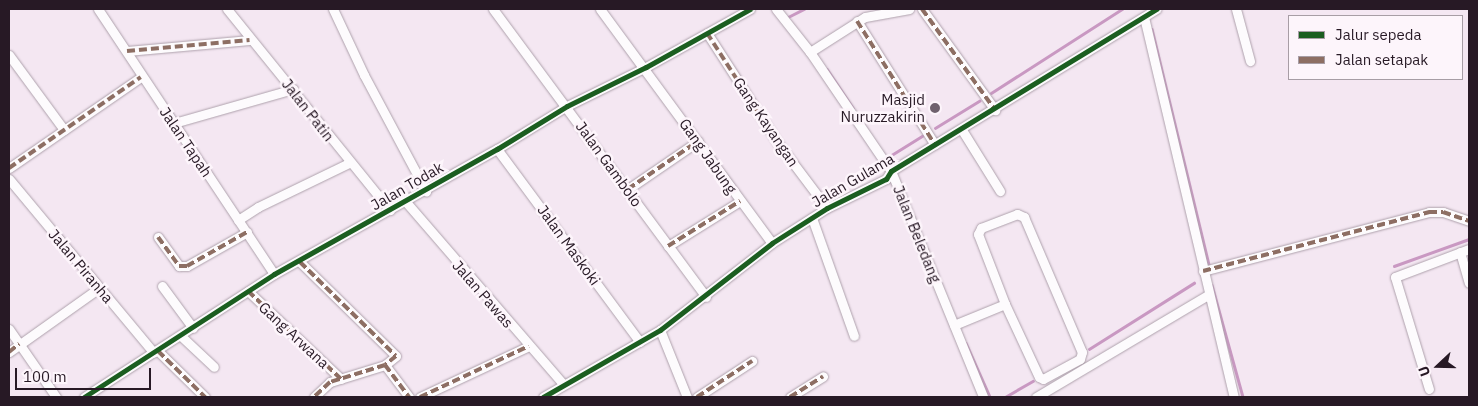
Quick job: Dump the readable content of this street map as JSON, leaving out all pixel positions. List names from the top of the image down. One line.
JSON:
{"streets":{"street":["Jalan Patin","Gang Kayangan","Jalan Tapah","Gang Jabung","Jalan Gambolo","Jalan Gulama","Jalan Todak","Jalan Beledang","Jalan Maskoki","Jalan Piranha","Jalan Pawas","Gang Arwana"]},"crossings":[["Jalan Patin","Jalan Todak"],["Gang Kayangan","Jalan Gulama"],["Gang Kayangan","Jalan Todak"],["Jalan Tapah","Jalan Todak"],["Gang Jabung","Jalan Gulama"],["Gang Jabung","Jalan Todak"],["Jalan Gambolo","Jalan Gulama"],["Jalan Gambolo","Jalan Todak"],["Jalan Gulama","Jalan Beledang"],["Jalan Gulama","Jalan Maskoki"],["Jalan Gulama","Jalan Pawas"],["Jalan Todak","Jalan Maskoki"],["Jalan Todak","Jalan Piranha"],["Jalan Todak","Jalan Pawas"],["Jalan Todak","Gang Arwana"]],"places":["Masjid Nuruzzakirin"],"legend":["Jalur sepeda","Jalan setapak"],"scale_bar":"100 m","north":"left"}
